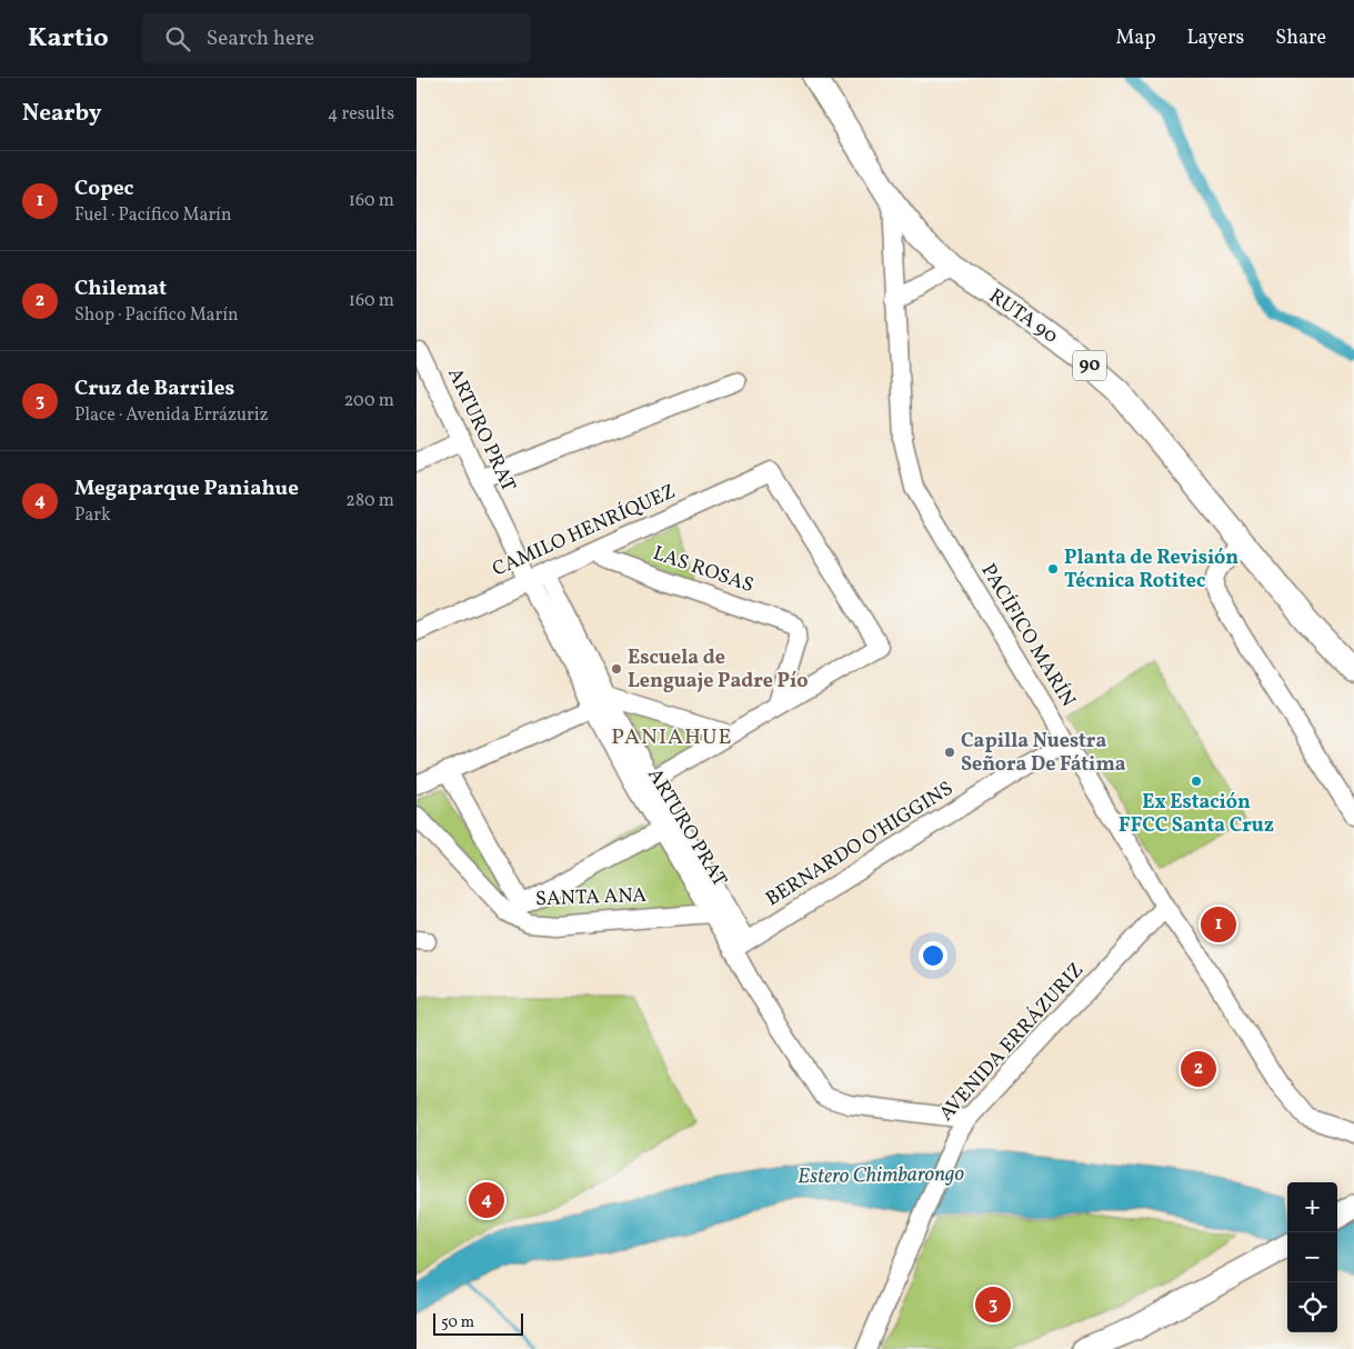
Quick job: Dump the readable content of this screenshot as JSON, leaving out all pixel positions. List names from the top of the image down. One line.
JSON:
{"streets":{"main road":["RUTA 90","90"],"street":["ARTURO PRAT","CAMILO HENRÍQUEZ","LAS ROSAS","PACÍFICO MARÍN","BERNARDO O'HIGGINS","SANTA ANA","AVENIDA ERRÁZURIZ"]},"crossings":[["RUTA 90","PACÍFICO MARÍN"],["ARTURO PRAT","CAMILO HENRÍQUEZ"],["ARTURO PRAT","BERNARDO O'HIGGINS"],["ARTURO PRAT","SANTA ANA"],["ARTURO PRAT","AVENIDA ERRÁZURIZ"],["CAMILO HENRÍQUEZ","LAS ROSAS"],["PACÍFICO MARÍN","BERNARDO O'HIGGINS"],["PACÍFICO MARÍN","AVENIDA ERRÁZURIZ"]],"districts":["PANIAHUE"],"water":["Estero Chimbarongo"],"places":["Planta de Revisión Técnica Rotitec","Escuela de Lenguaje Padre Pío","Capilla Nuestra Señora De Fátima","Ex Estación FFCC Santa Cruz"],"scale_bar":"50 m","page":{"header":"Kartio","search":"Search here","nav":["Map","Layers","Share"],"heading":["Nearby","4 results"],"list":[{"mark":"1","name":"Copec","note":"Fuel · Pacífico Marín","value":"160 m"},{"mark":"2","name":"Chilemat","note":"Shop · Pacífico Marín","value":"160 m"},{"mark":"3","name":"Cruz de Barriles","note":"Place · Avenida Errázuriz","value":"200 m"},{"mark":"4","name":"Megaparque Paniahue","note":"Park","value":"280 m"}],"pins":["1","2","4","3"],"map_buttons":["+","−"],"scale":"50 m"}}
